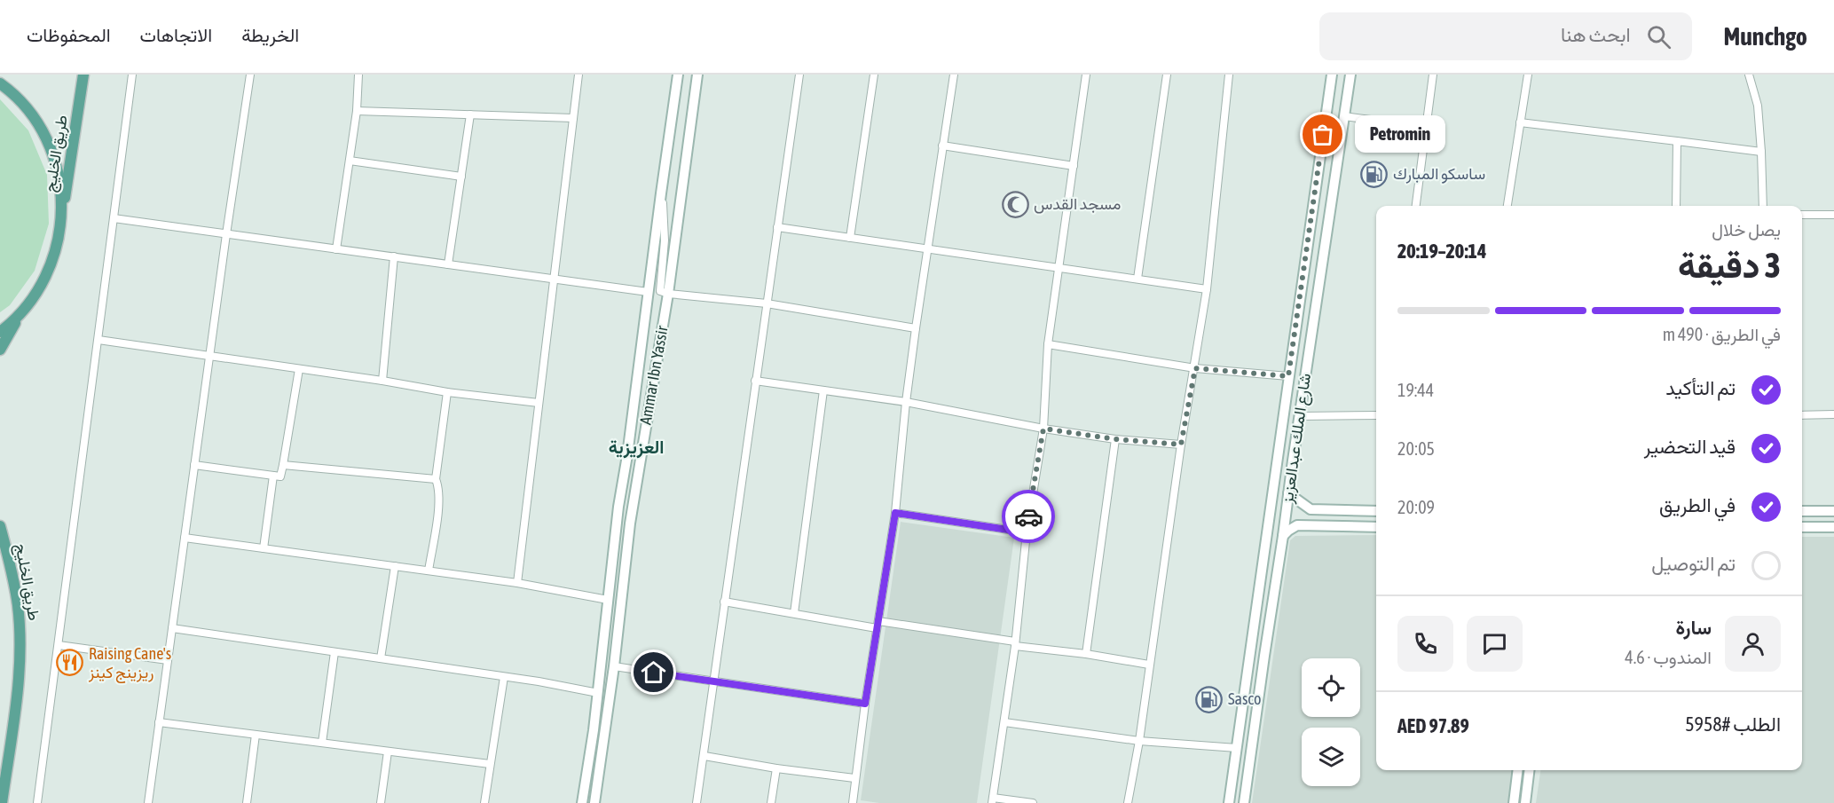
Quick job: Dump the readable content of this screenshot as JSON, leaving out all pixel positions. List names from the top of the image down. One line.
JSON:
{"streets":{"main road":["طريق الخليج"],"street":["Ammar Ibn Yassir","شارع الملك عبدالعزيز"]},"districts":["العزيزية"],"places":{"other":["Petromin"],"fuel station":["ساسكو المبارك","Sasco"],"mosque":["مسجد القدس"],"restaurant":["Raising Cane's ريزينج كينز"]},"page":{"header":"Munchgo","search":"ابحث هنا","nav":["الخريطة","الاتجاهات","المحفوظات"],"bubble":"Petromin","heading":["3 دقيقة","يصل خلال","20:14–20:19"],"panel":["سارة","المندوب · 4.6","الطلب #5958","AED 97.89"],"bar":"في الطريق · 490 m","list":[["تم التأكيد","19:44"],["قيد التحضير","20:05"],["في الطريق","20:09"],"تم التوصيل"]}}
